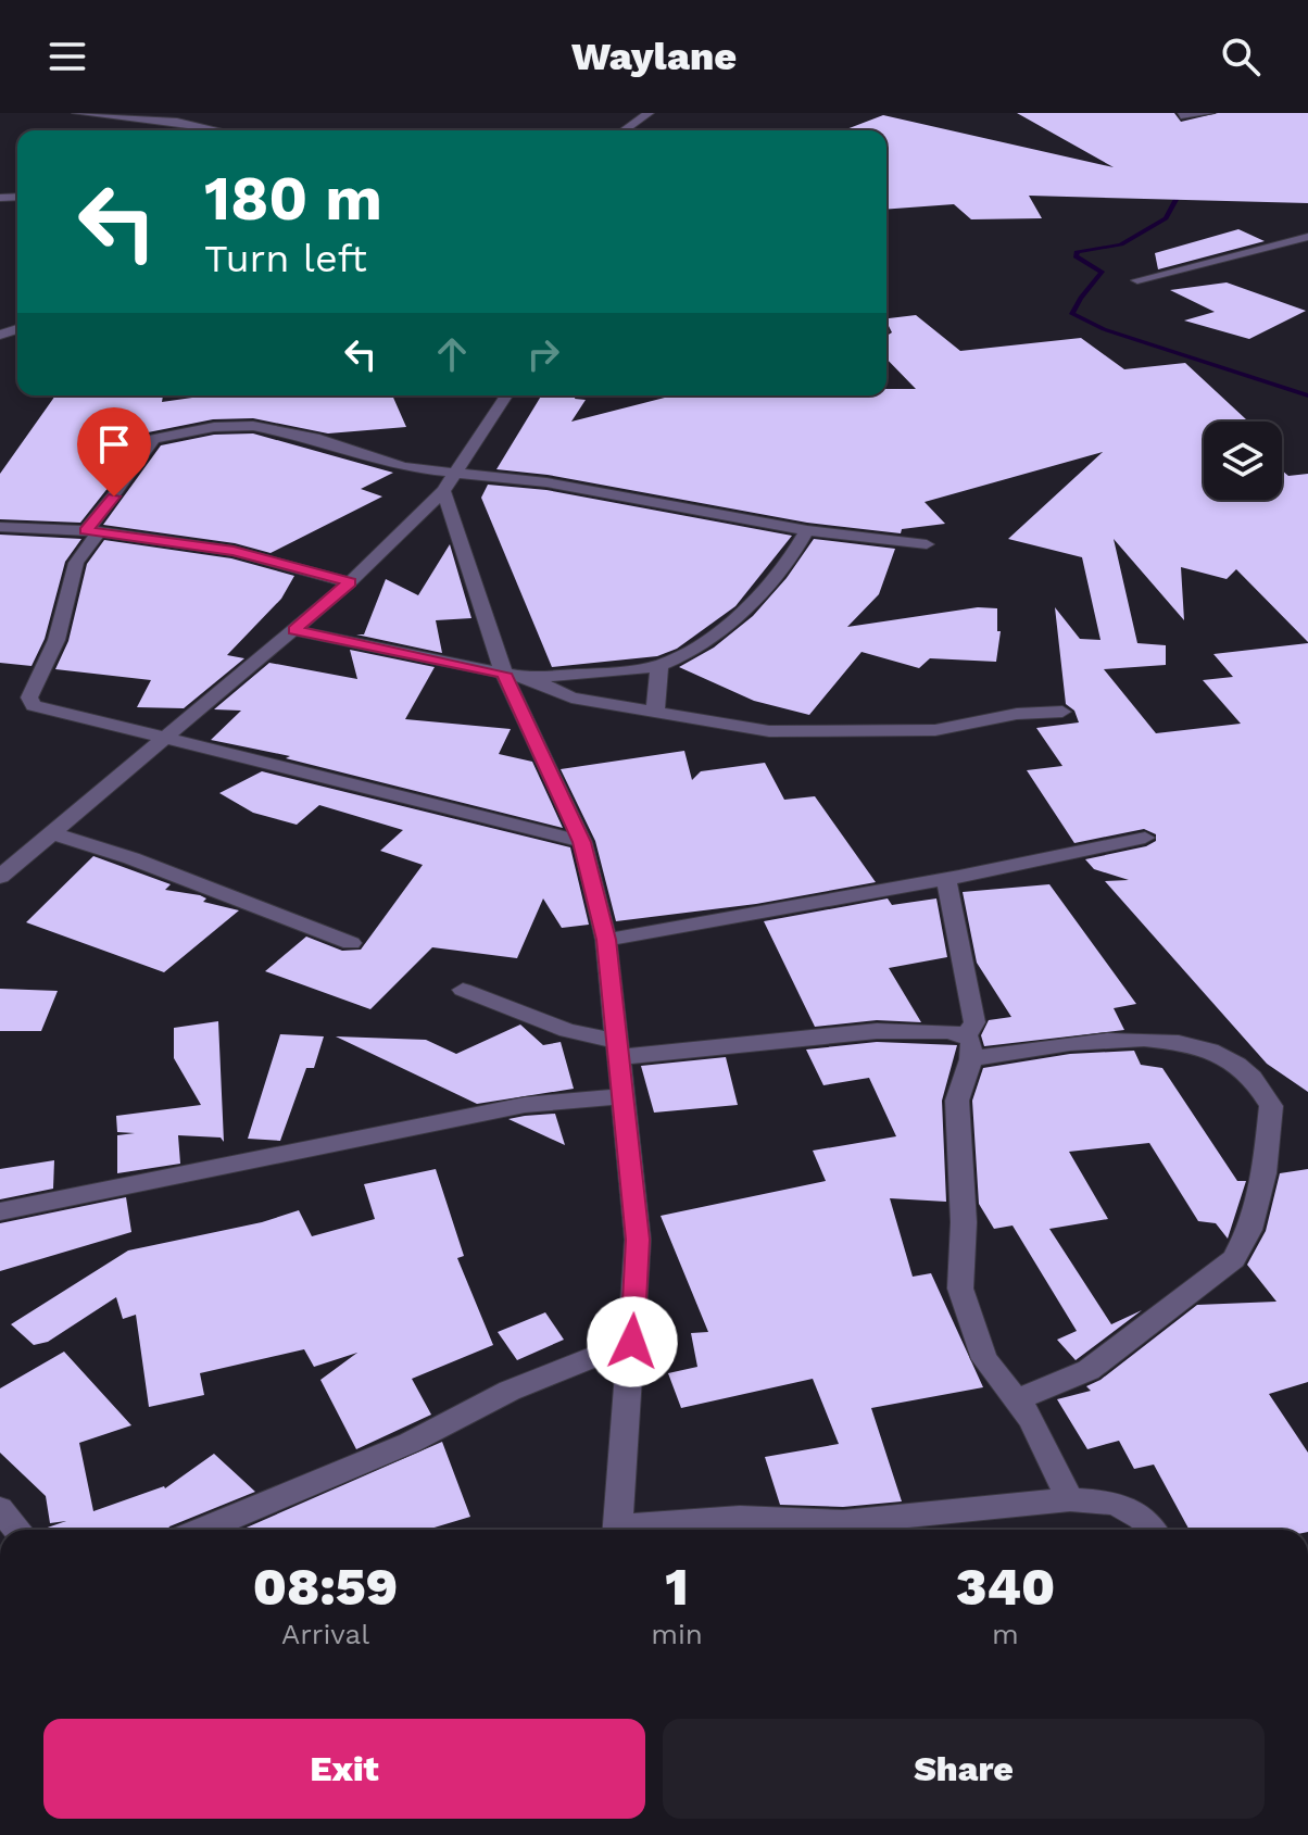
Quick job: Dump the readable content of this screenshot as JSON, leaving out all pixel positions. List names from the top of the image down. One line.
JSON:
{"page":{"header":"Waylane","turn":["180 m","Turn left"],"eta":["08:59","Arrival","1","min","340","m"],"buttons":["Exit","Share"]}}
